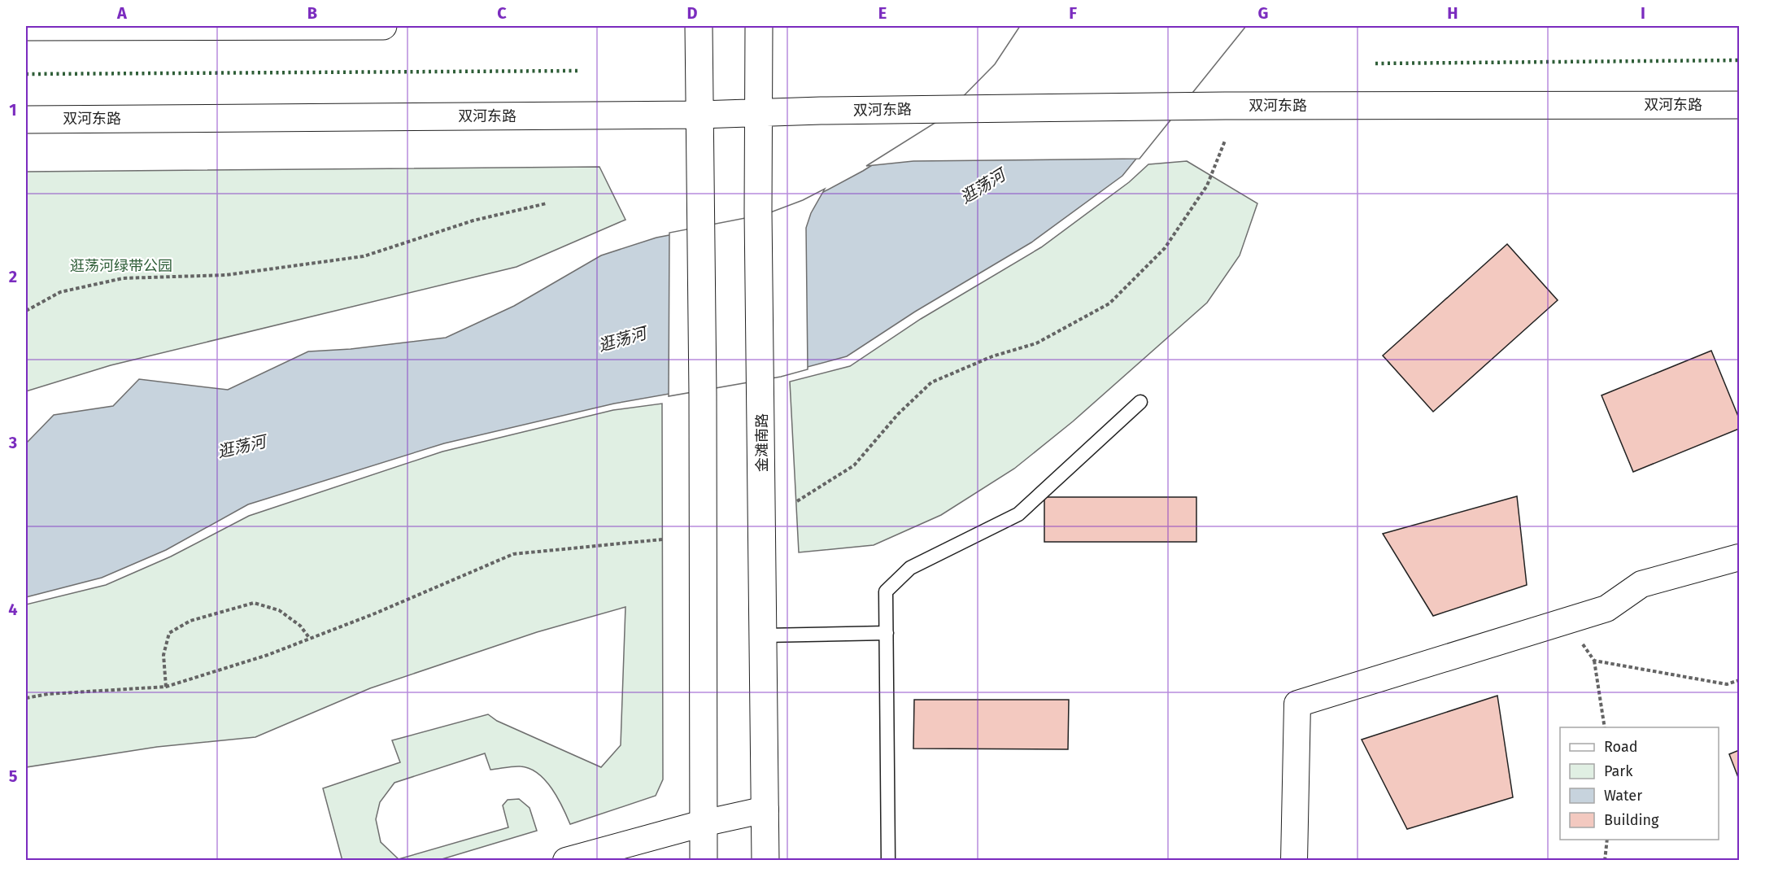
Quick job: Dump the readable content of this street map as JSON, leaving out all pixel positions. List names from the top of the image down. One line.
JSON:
{"streets":{"street":["双河东路","金滩南路"]},"crossings":[["双河东路","金滩南路"]],"water":["逛荡河"],"parks":["逛荡河绿带公园"],"legend":["Road","Park","Water","Building"],"grid":{"columns":["A","B","C","D","E","F","G","H","I"],"rows":["1","2","3","4","5"]}}
